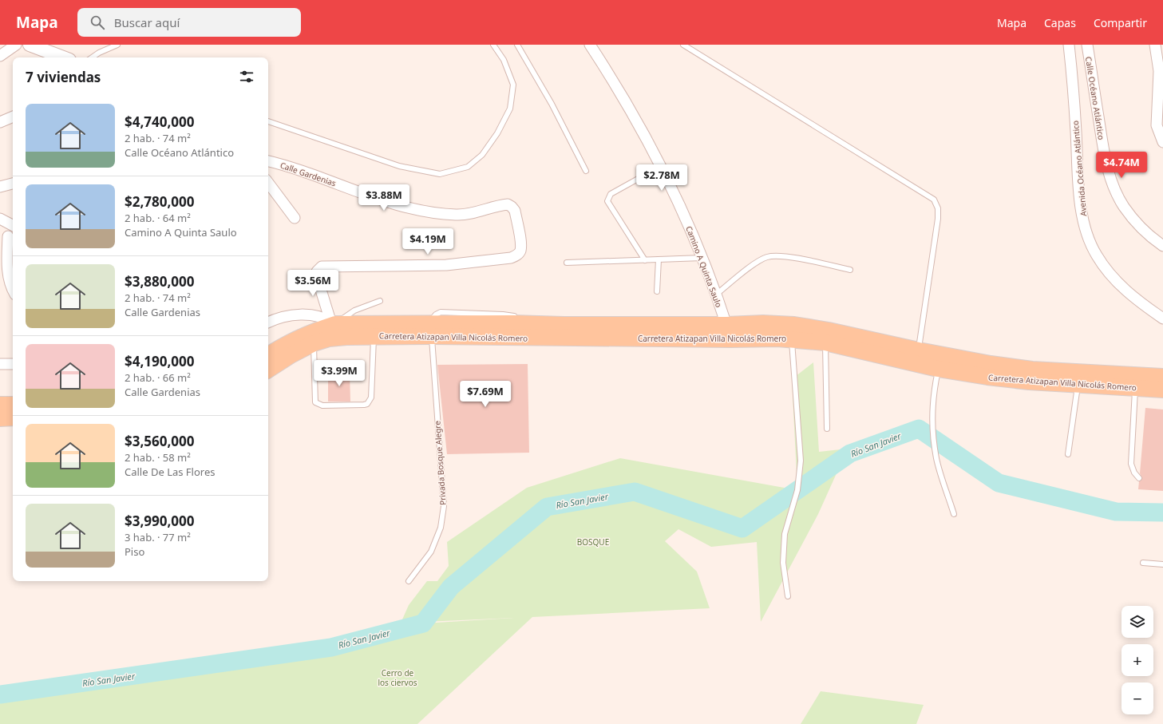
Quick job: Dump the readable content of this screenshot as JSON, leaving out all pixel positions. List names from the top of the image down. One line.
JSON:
{"streets":{"main road":["Carretera Atizapan Villa Nicolás Romero"],"street":["Calle Océano Atlántico","Avenida Océano Atlántico","Calle Gardenias","Camino A Quinta Saulo"],"lane":["Privada Bosque Alegre"]},"crossings":[["Calle Gardenias","Carretera Atizapan Villa Nicolás Romero"],["Camino A Quinta Saulo","Carretera Atizapan Villa Nicolás Romero"],["Carretera Atizapan Villa Nicolás Romero","Privada Bosque Alegre"]],"water":["Río San Javier"],"parks":["BOSQUE","Cerro de los ciervos"],"page":{"header":"Mapa","search":"Buscar aquí","nav":["Mapa","Capas","Compartir"],"heading":"7 viviendas","list":[{"name":"$4,740,000","note":"2 hab. · 74 m² · Calle Océano Atlántico"},{"name":"$2,780,000","note":"2 hab. · 64 m² · Camino A Quinta Saulo"},{"name":"$3,880,000","note":"2 hab. · 74 m² · Calle Gardenias"},{"name":"$4,190,000","note":"2 hab. · 66 m² · Calle Gardenias"},{"name":"$3,560,000","note":"2 hab. · 58 m² · Calle De Las Flores"},{"name":"$3,990,000","note":"3 hab. · 77 m² · Piso"}],"price":["$4.74M","$2.78M","$3.88M","$4.19M","$3.56M","$3.99M","$7.69M"],"map_buttons":["+","−"]}}
